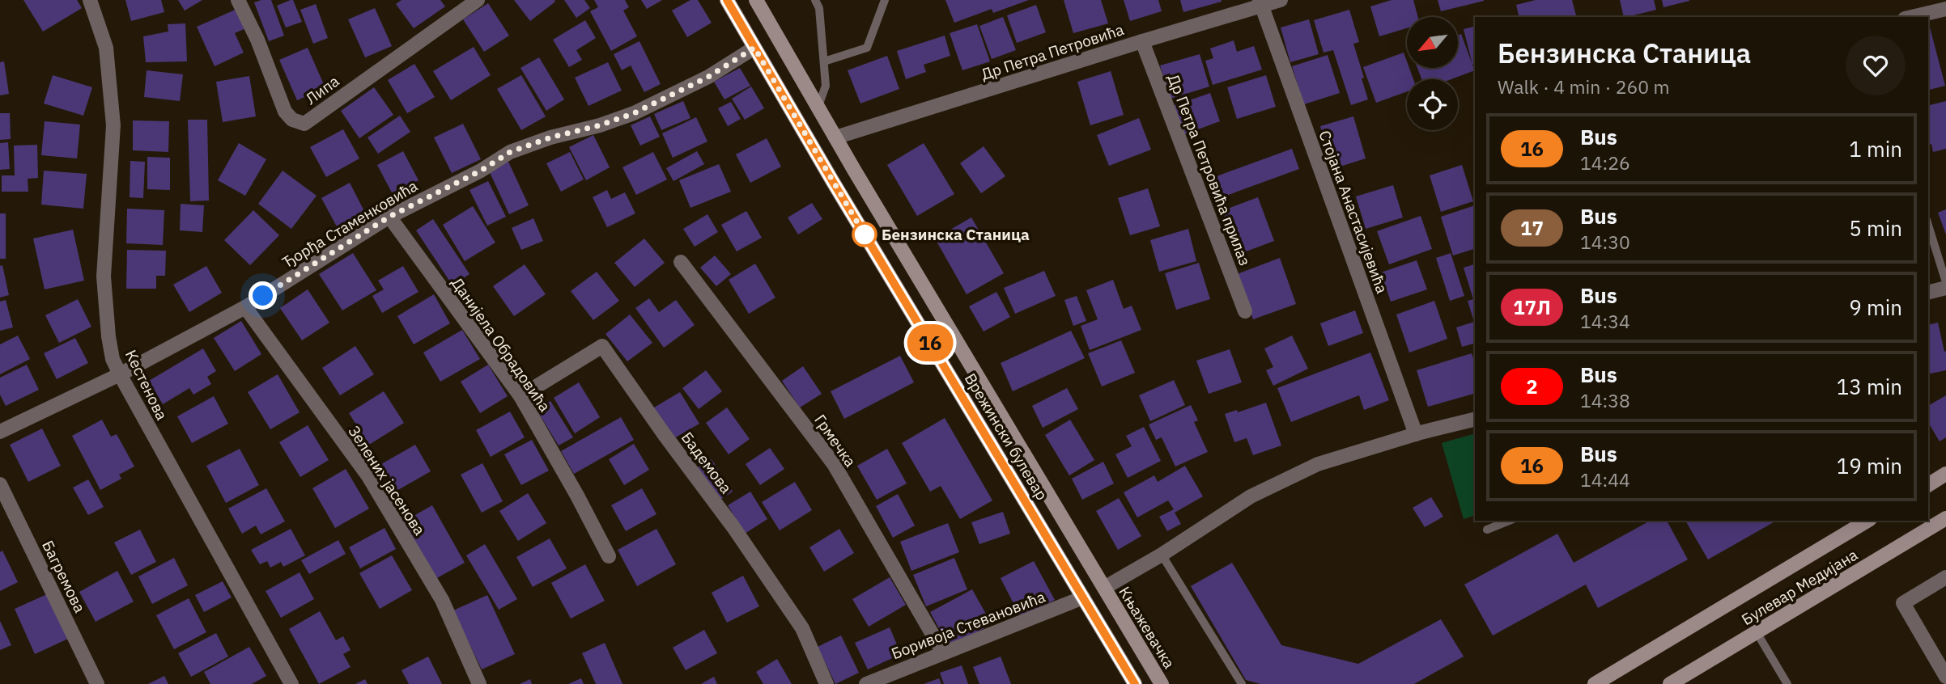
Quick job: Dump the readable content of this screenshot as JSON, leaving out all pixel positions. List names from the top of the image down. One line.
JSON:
{"streets":{"main road":["Врежински булевар","Булевар Медијана","Књажевачка"],"street":["Др Петра Петровића","Липа","Др Петра Петровића прилаз","Стојана Анастасијевића","Ђорђа Стаменковића","Данијела Обрадовића","Кестенова","Грмечка","Бадемова","Зелених јасенова","Багремова","Боривоја Стевановића"]},"crossings":[["Др Петра Петровића","Др Петра Петровића прилаз"],["Др Петра Петровића","Стојана Анастасијевића"],["Др Петра Петровића","Врежински булевар"],["Ђорђа Стаменковића","Данијела Обрадовића"],["Ђорђа Стаменковића","Кестенова"],["Ђорђа Стаменковића","Врежински булевар"],["Ђорђа Стаменковића","Зелених јасенова"],["Данијела Обрадовића","Бадемова"],["Врежински булевар","Боривоја Стевановића"],["Врежински булевар","Књажевачка"],["Грмечка","Боривоја Стевановића"]],"places":["Бензинска Станица"],"lines":["bus line 16"],"north":"bottom left","page":{"on_map":"16","heading":["Бензинска Станица","Walk · 4 min · 260 m"],"list":[{"mark":"16","name":"Bus","note":"14:26","value":"1 min"},{"mark":"17","name":"Bus","note":"14:30","value":"5 min"},{"mark":"17Л","name":"Bus","note":"14:34","value":"9 min"},{"mark":"2","name":"Bus","note":"14:38","value":"13 min"},{"mark":"16","name":"Bus","note":"14:44","value":"19 min"}]}}
